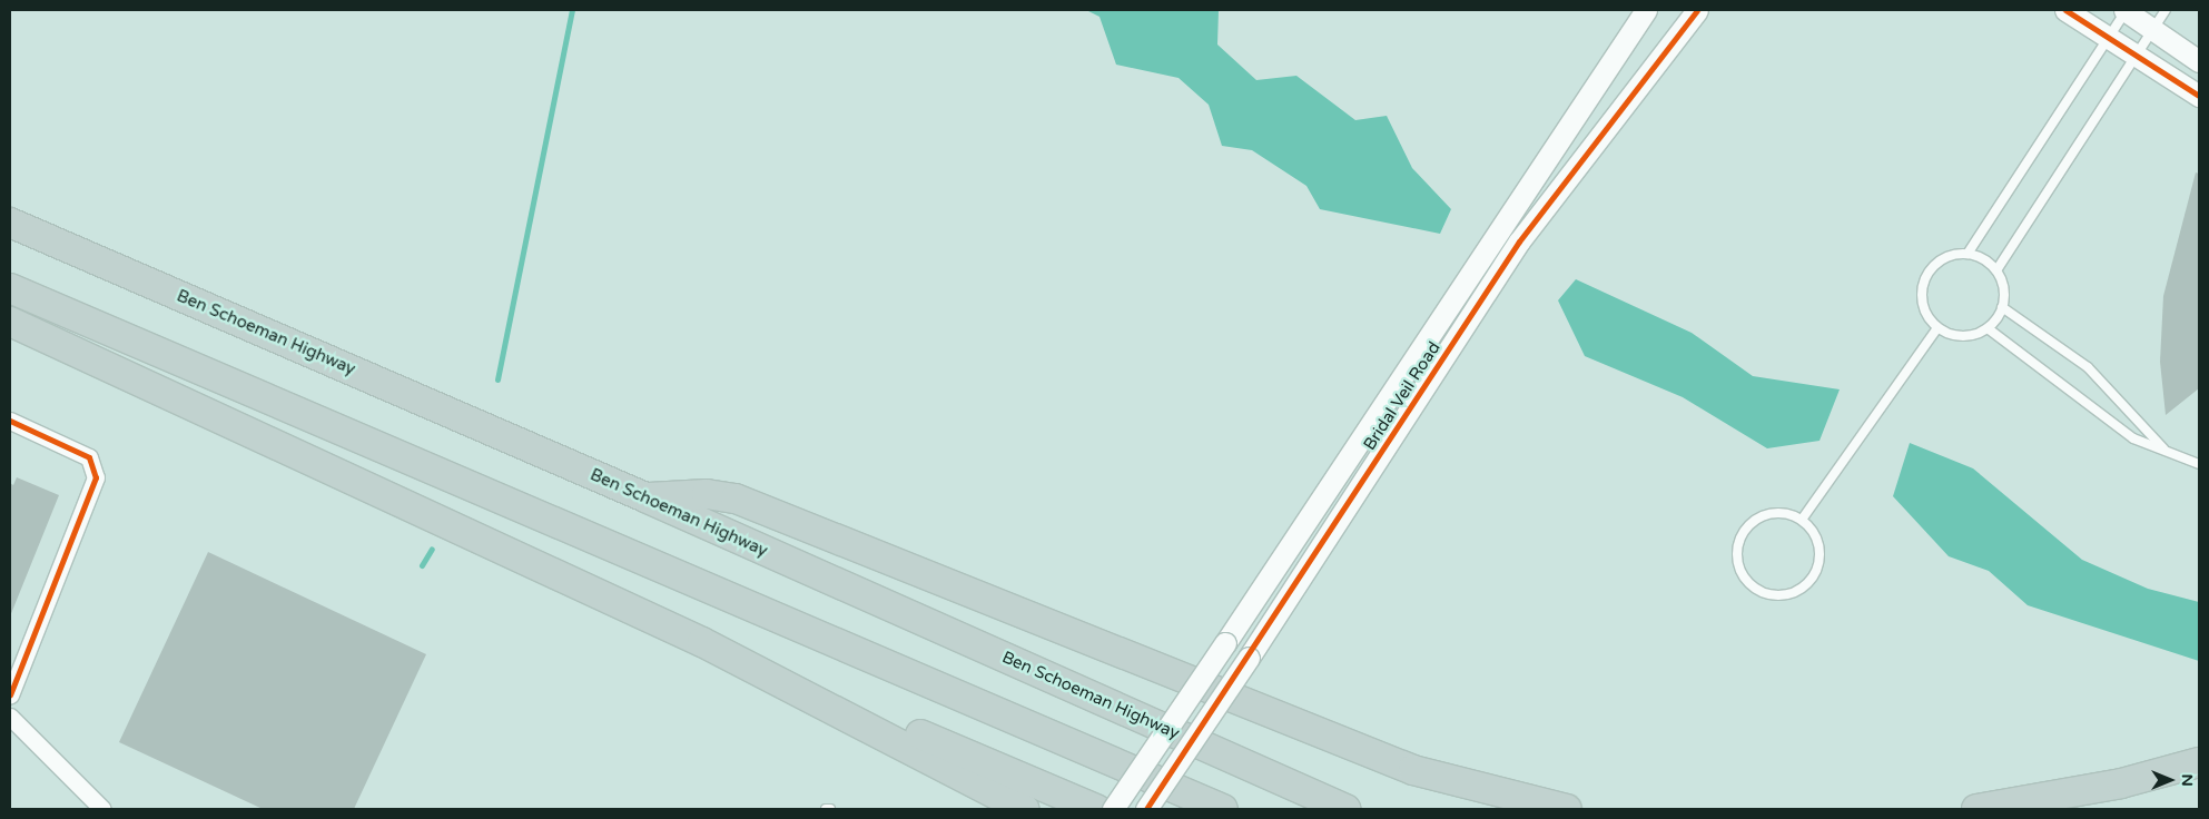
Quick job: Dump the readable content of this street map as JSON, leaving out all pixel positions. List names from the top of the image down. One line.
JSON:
{"streets":{"highway":["Ben Schoeman Highway"],"street":["Bridal Veil Road"]},"north":"right"}
